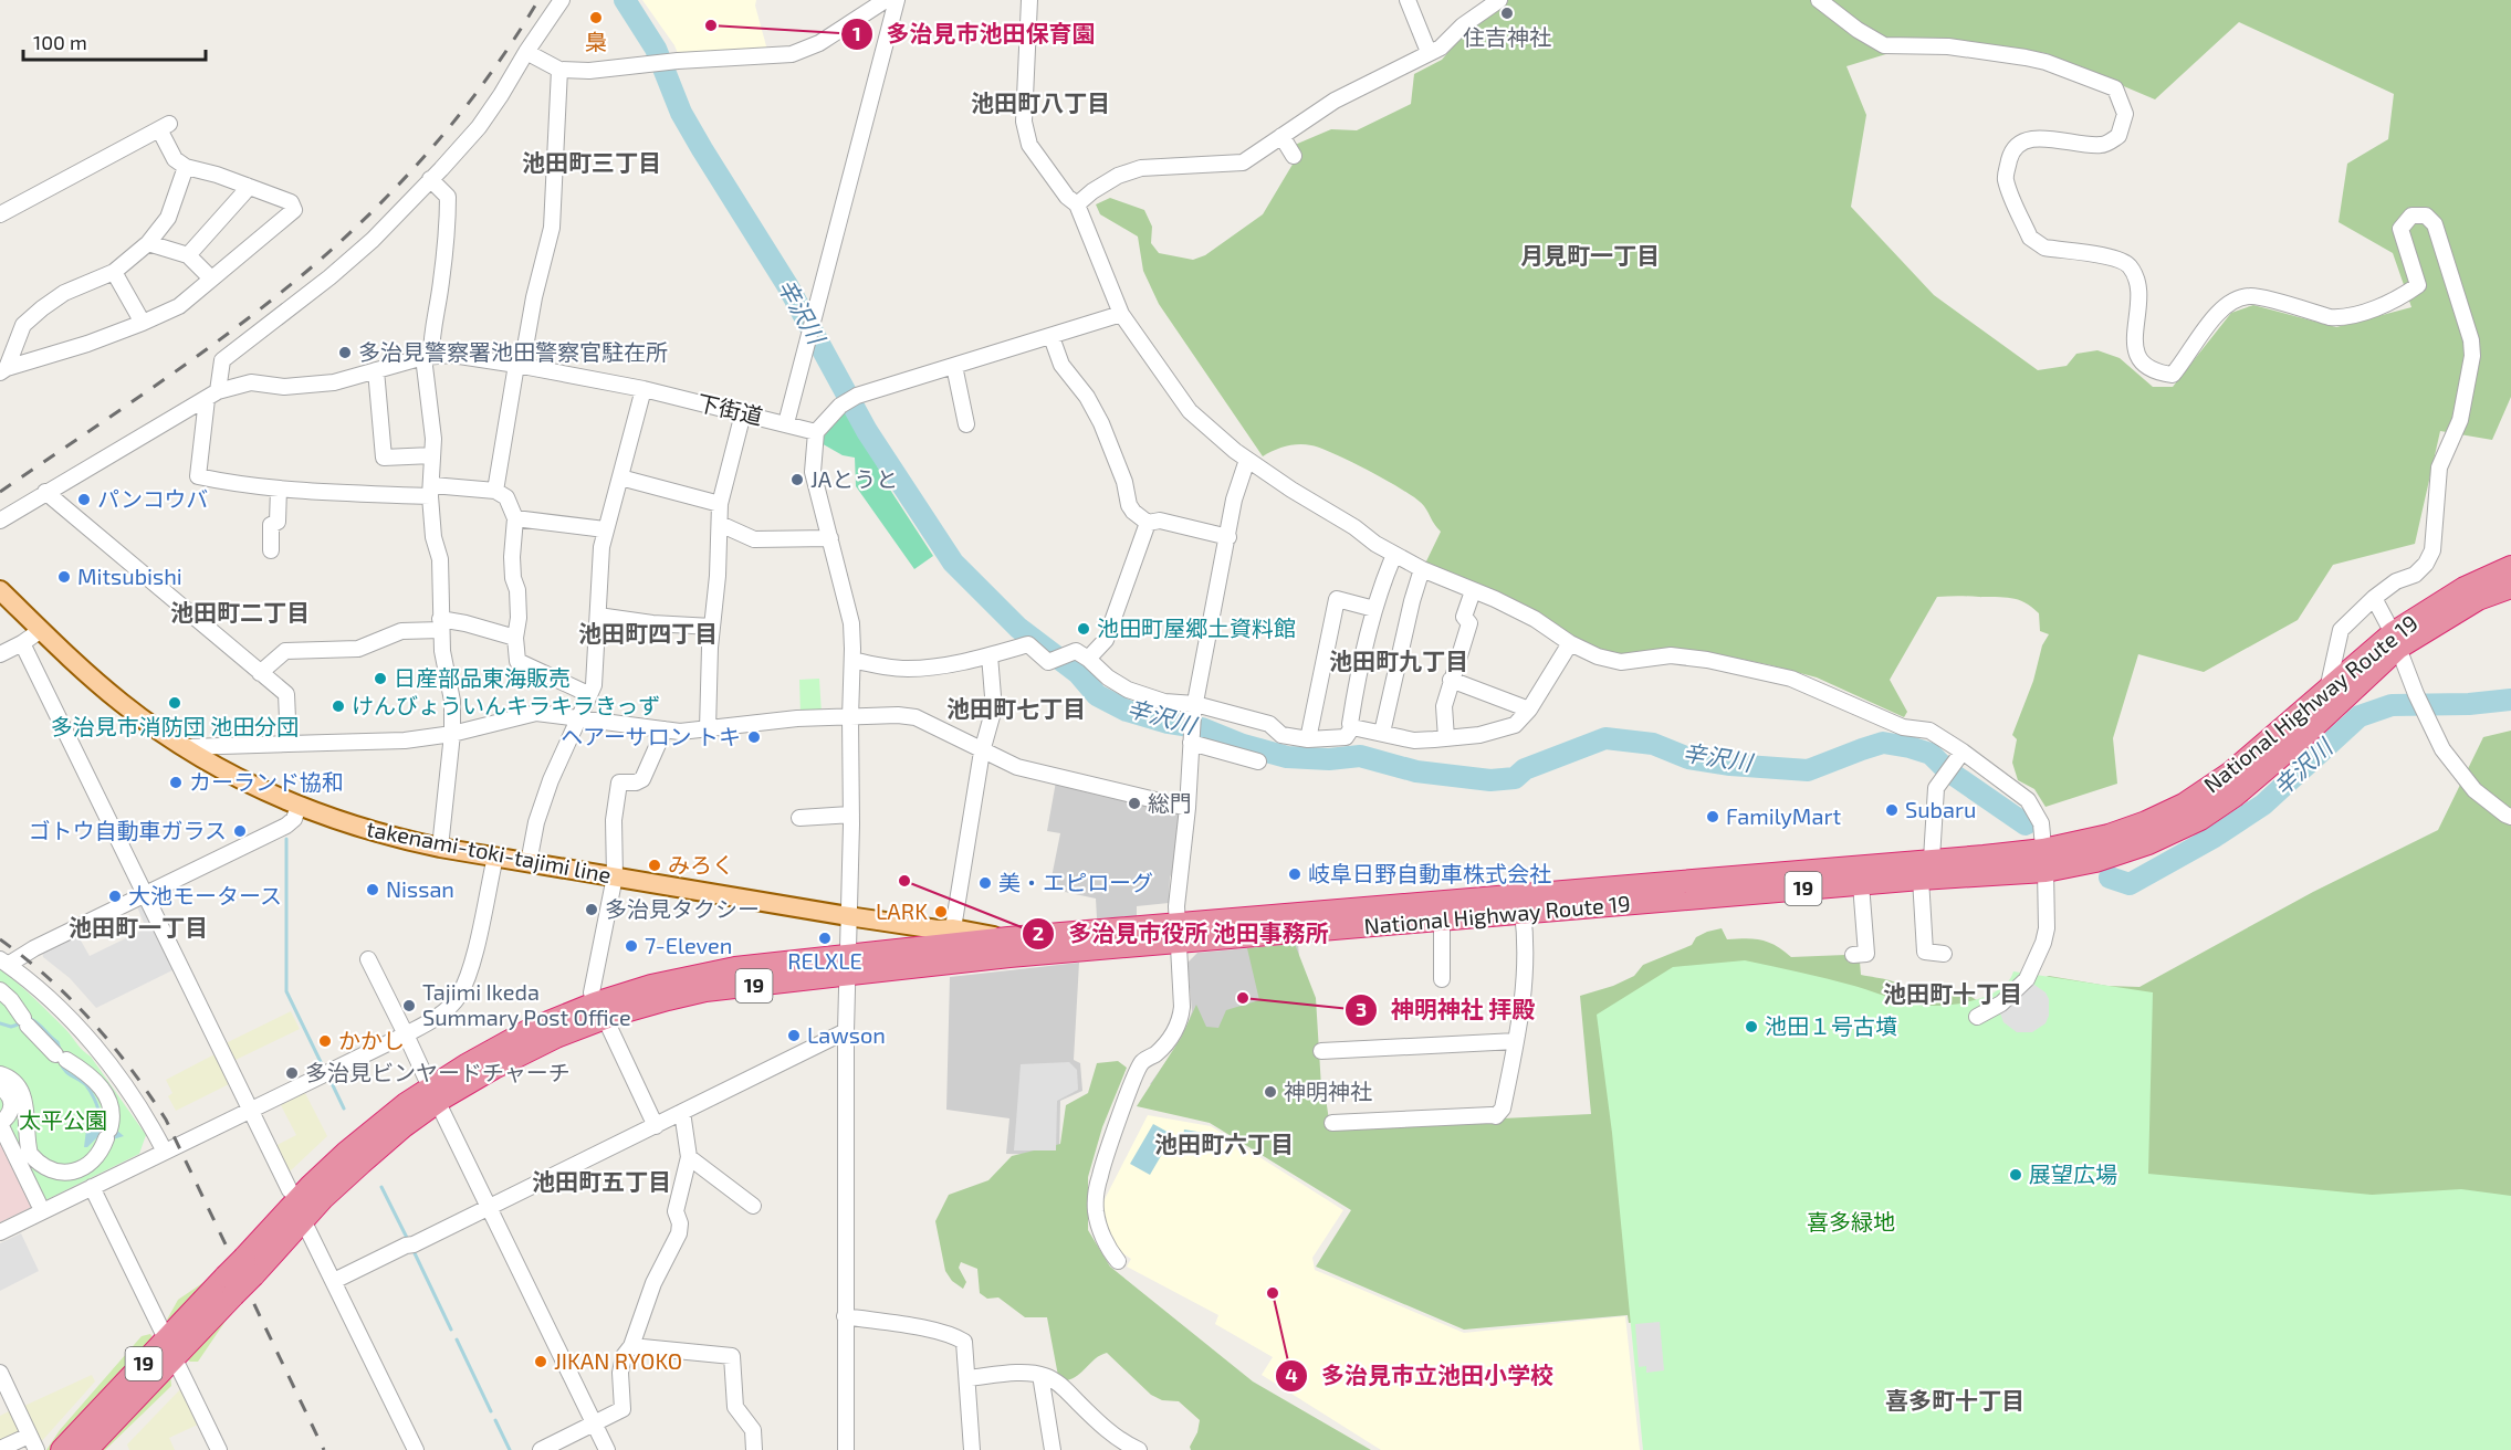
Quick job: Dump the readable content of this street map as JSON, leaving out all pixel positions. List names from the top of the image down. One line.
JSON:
{"streets":{"highway":["National Highway Route 19","19"],"main road":["takenami-toki-tajimi line"],"street":["下街道"]},"crossings":[["National Highway Route 19","takenami-toki-tajimi line"]],"districts":["池田町八丁目","池田町三丁目","月見町一丁目","池田町二丁目","池田町四丁目","池田町九丁目","池田町七丁目","池田町一丁目","池田町十丁目","池田町六丁目","池田町五丁目","喜多町十丁目"],"water":["辛沢川"],"parks":["太平公園","喜多緑地"],"places":["住吉神社","梟","多治見市池田保育園","多治見警察署池田警察官駐在所","JAとうと","パンコウバ","Mitsubishi","池田町屋郷土資料館","日産部品東海販売","多治見市消防団 池田分団","けんびょういんキラキラきっず","ヘアーサロン トキ","カーランド協和","総門","Subaru","FamilyMart","ゴトウ自動車ガラス","みろく","岐阜日野自動車株式会社","多治見市役所 池田事務所","美・エピローグ","Nissan","大池モータース","多治見タクシー","LARK","RELXLE","7-Eleven","神明神社 拝殿","Tajimi Ikeda Summary Post Office","池田１号古墳","Lawson","かかし","多治見ビンヤードチャーチ","神明神社","展望広場","多治見市立池田小学校","JIKAN RYOKO"],"scale_bar":"100 m"}
